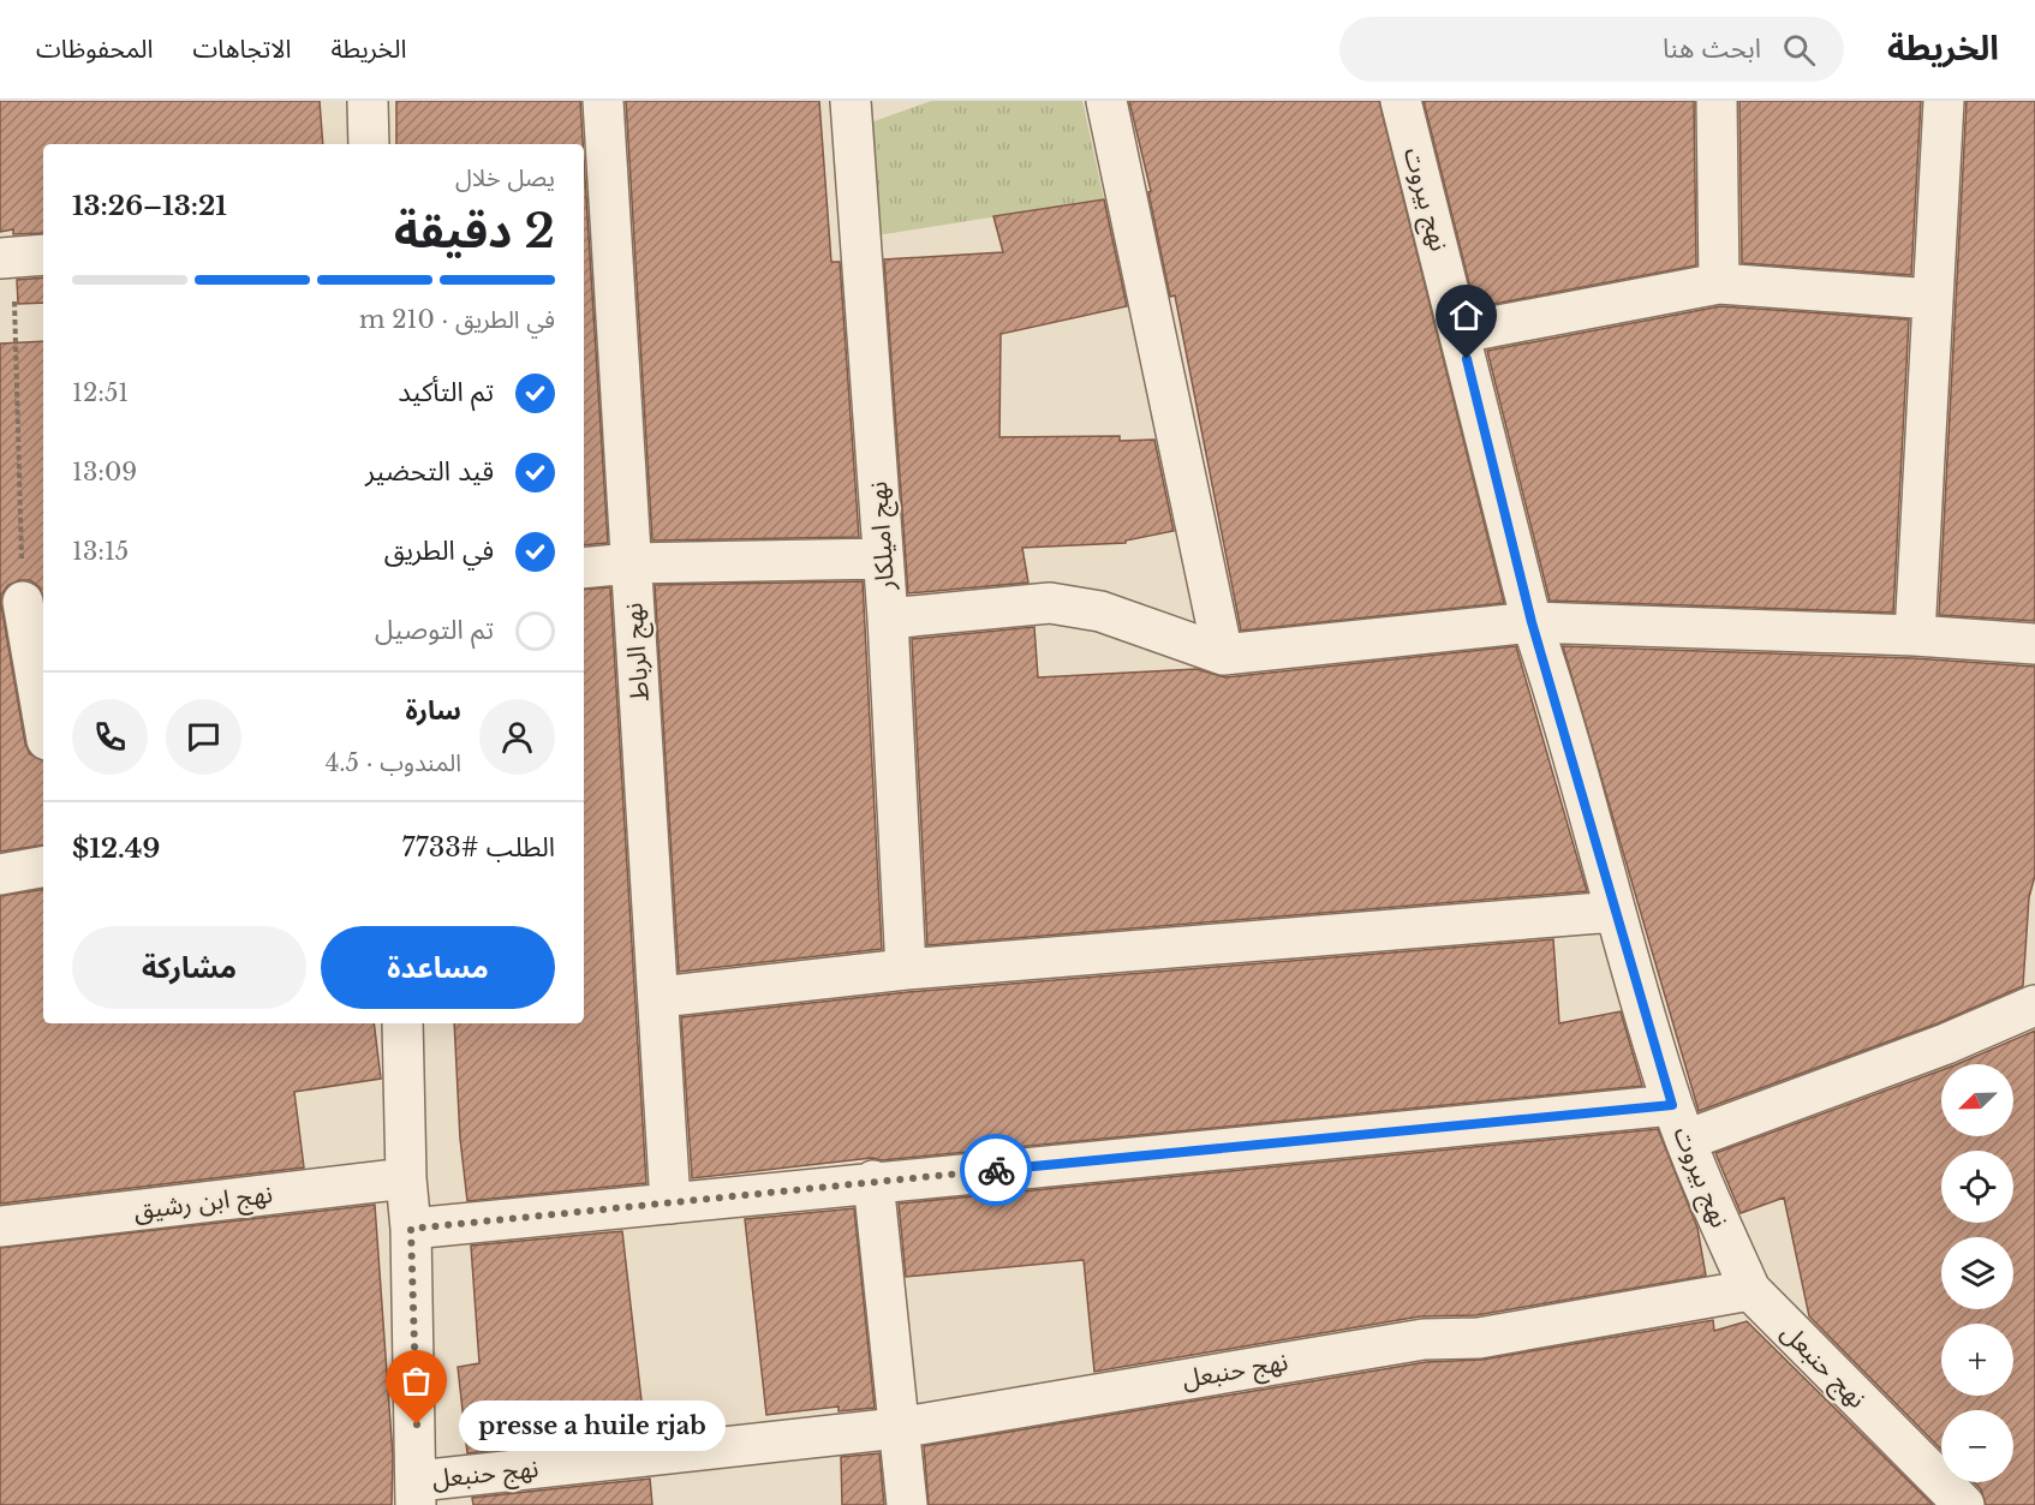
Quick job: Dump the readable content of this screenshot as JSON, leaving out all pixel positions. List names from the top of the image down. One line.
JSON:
{"streets":{"street":["نهج بيروت","نهج اميلكار","نهج الرباط","نهج ابن رشيق","نهج حنبعل"]},"crossings":[["نهج بيروت","نهج حنبعل"]],"places":["presse a huile rjab"],"north":"bottom left","page":{"header":"الخريطة","search":"ابحث هنا","nav":["الخريطة","الاتجاهات","المحفوظات"],"heading":["2 دقيقة","يصل خلال","13:21–13:26"],"panel":["سارة","المندوب · 4.5","الطلب #7733","$12.49"],"bar":"في الطريق · 210 m","list":[["تم التأكيد","12:51"],["قيد التحضير","13:09"],["في الطريق","13:15"],"تم التوصيل"],"buttons":["مساعدة","مشاركة"],"map_buttons":["+","−"],"bubble":"presse a huile rjab"}}
